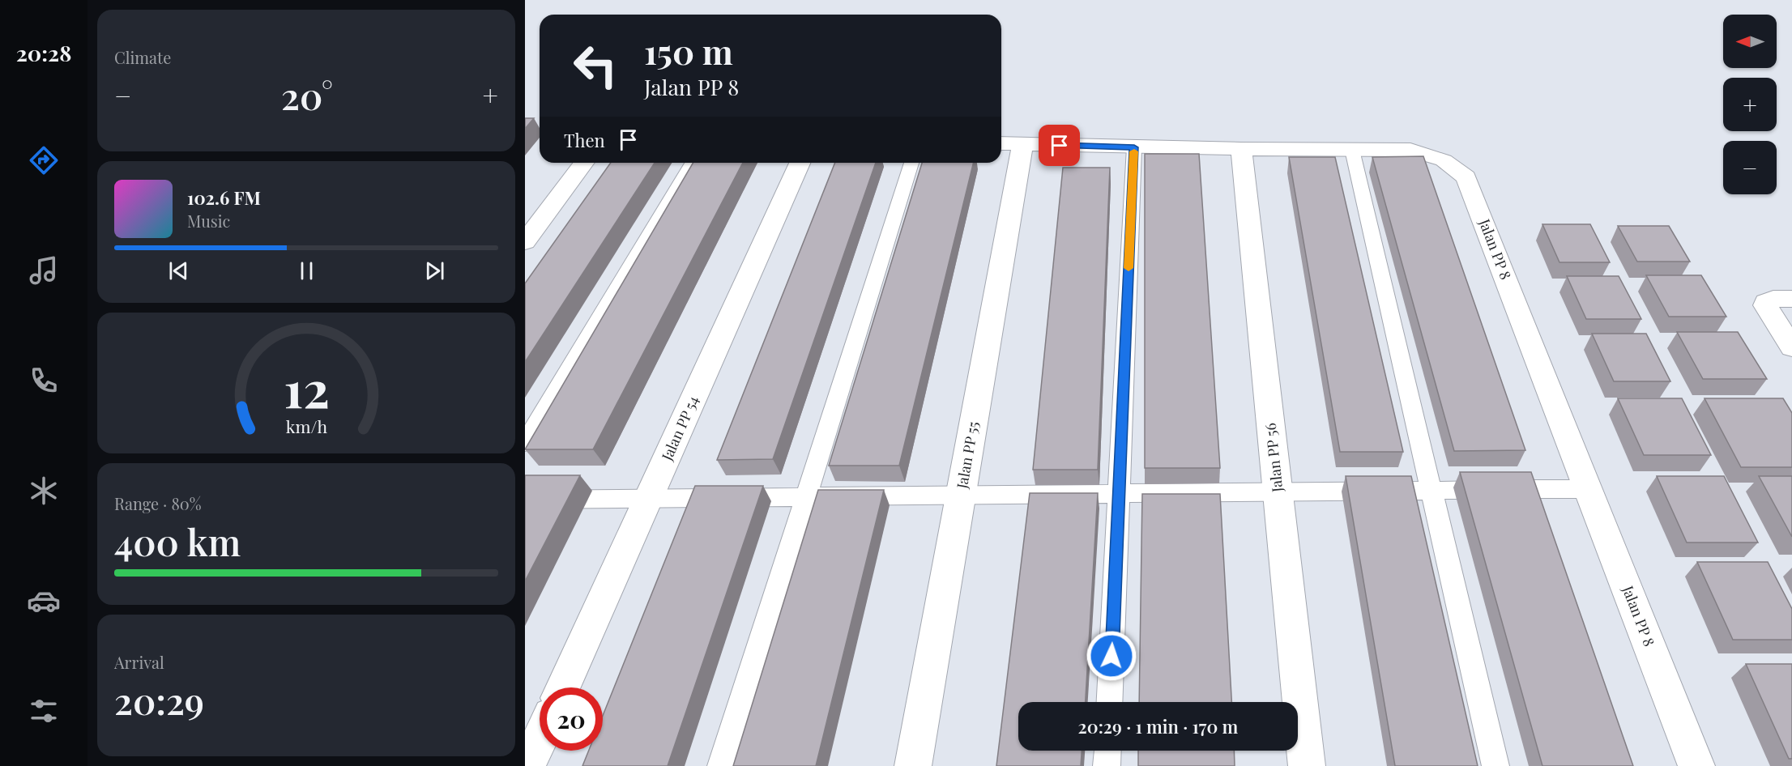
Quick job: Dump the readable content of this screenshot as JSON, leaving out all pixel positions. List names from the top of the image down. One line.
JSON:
{"streets":{"street":["Jalan PP 8","Jalan PP 54","Jalan PP 55","Jalan PP 56"]},"crossings":[["Jalan PP 8","Jalan PP 55"],["Jalan PP 8","Jalan PP 56"]],"north":"left","page":{"tabs":"20:28","tile":["Climate",["Range · 80%","400 km"],["Arrival","20:29"]],"map_buttons":["+","−"],"turn":["150 m","Jalan PP 8"],"heat":["−","20°","+"],"then":"Then","song":["102.6 FM","Music"],"limit":"20","trip":"20:29 · 1 min · 170 m","gauge":["12","km/h"]}}
